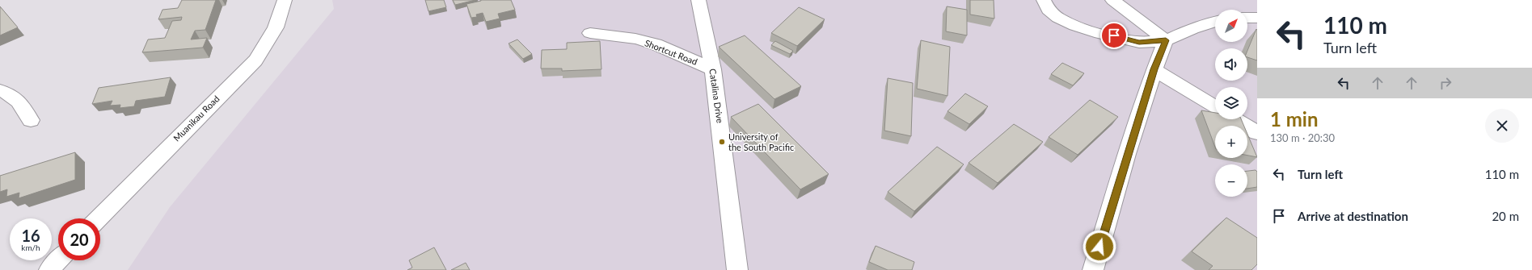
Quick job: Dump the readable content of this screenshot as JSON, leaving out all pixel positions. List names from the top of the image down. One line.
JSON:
{"streets":{"street":["Shortcut Road","Catalina Drive","Muanikau Road"]},"crossings":[["Shortcut Road","Catalina Drive"]],"places":["University of the South Pacific"],"north":"top right","page":{"turn":["110 m","Turn left"],"map_buttons":["+","−"],"heading":["1 min","130 m · 20:30"],"list":[{"name":"Turn left","value":"110 m"},{"name":"Arrive at destination","value":"20 m"}],"speed":"16 km/h","limit":"20"}}
